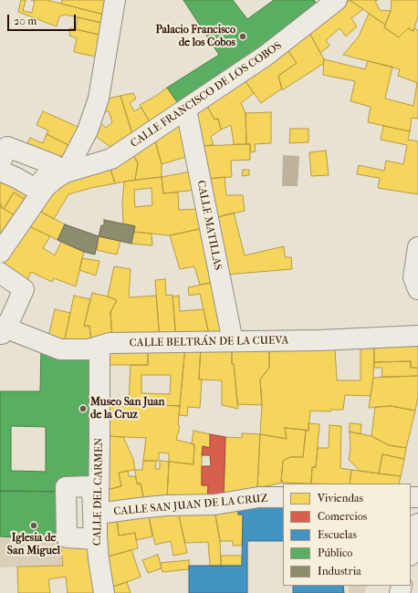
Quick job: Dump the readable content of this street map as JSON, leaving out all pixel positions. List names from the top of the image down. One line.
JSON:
{"streets":{"street":["CALLE FRANCISCO DE LOS COBOS","CALLE MATILLAS","CALLE BELTRÁN DE LA CUEVA","CALLE DEL CARMEN","CALLE SAN JUAN DE LA CRUZ"]},"crossings":[["CALLE FRANCISCO DE LOS COBOS","CALLE MATILLAS"],["CALLE MATILLAS","CALLE BELTRÁN DE LA CUEVA"],["CALLE BELTRÁN DE LA CUEVA","CALLE DEL CARMEN"],["CALLE DEL CARMEN","CALLE SAN JUAN DE LA CRUZ"]],"places":["Palacio Francisco de los Cobos","Museo San Juan de la Cruz","Iglesia de San Miguel"],"legend":["Viviendas","Comercios","Escuelas","Público","Industria"],"scale_bar":"20 m"}
